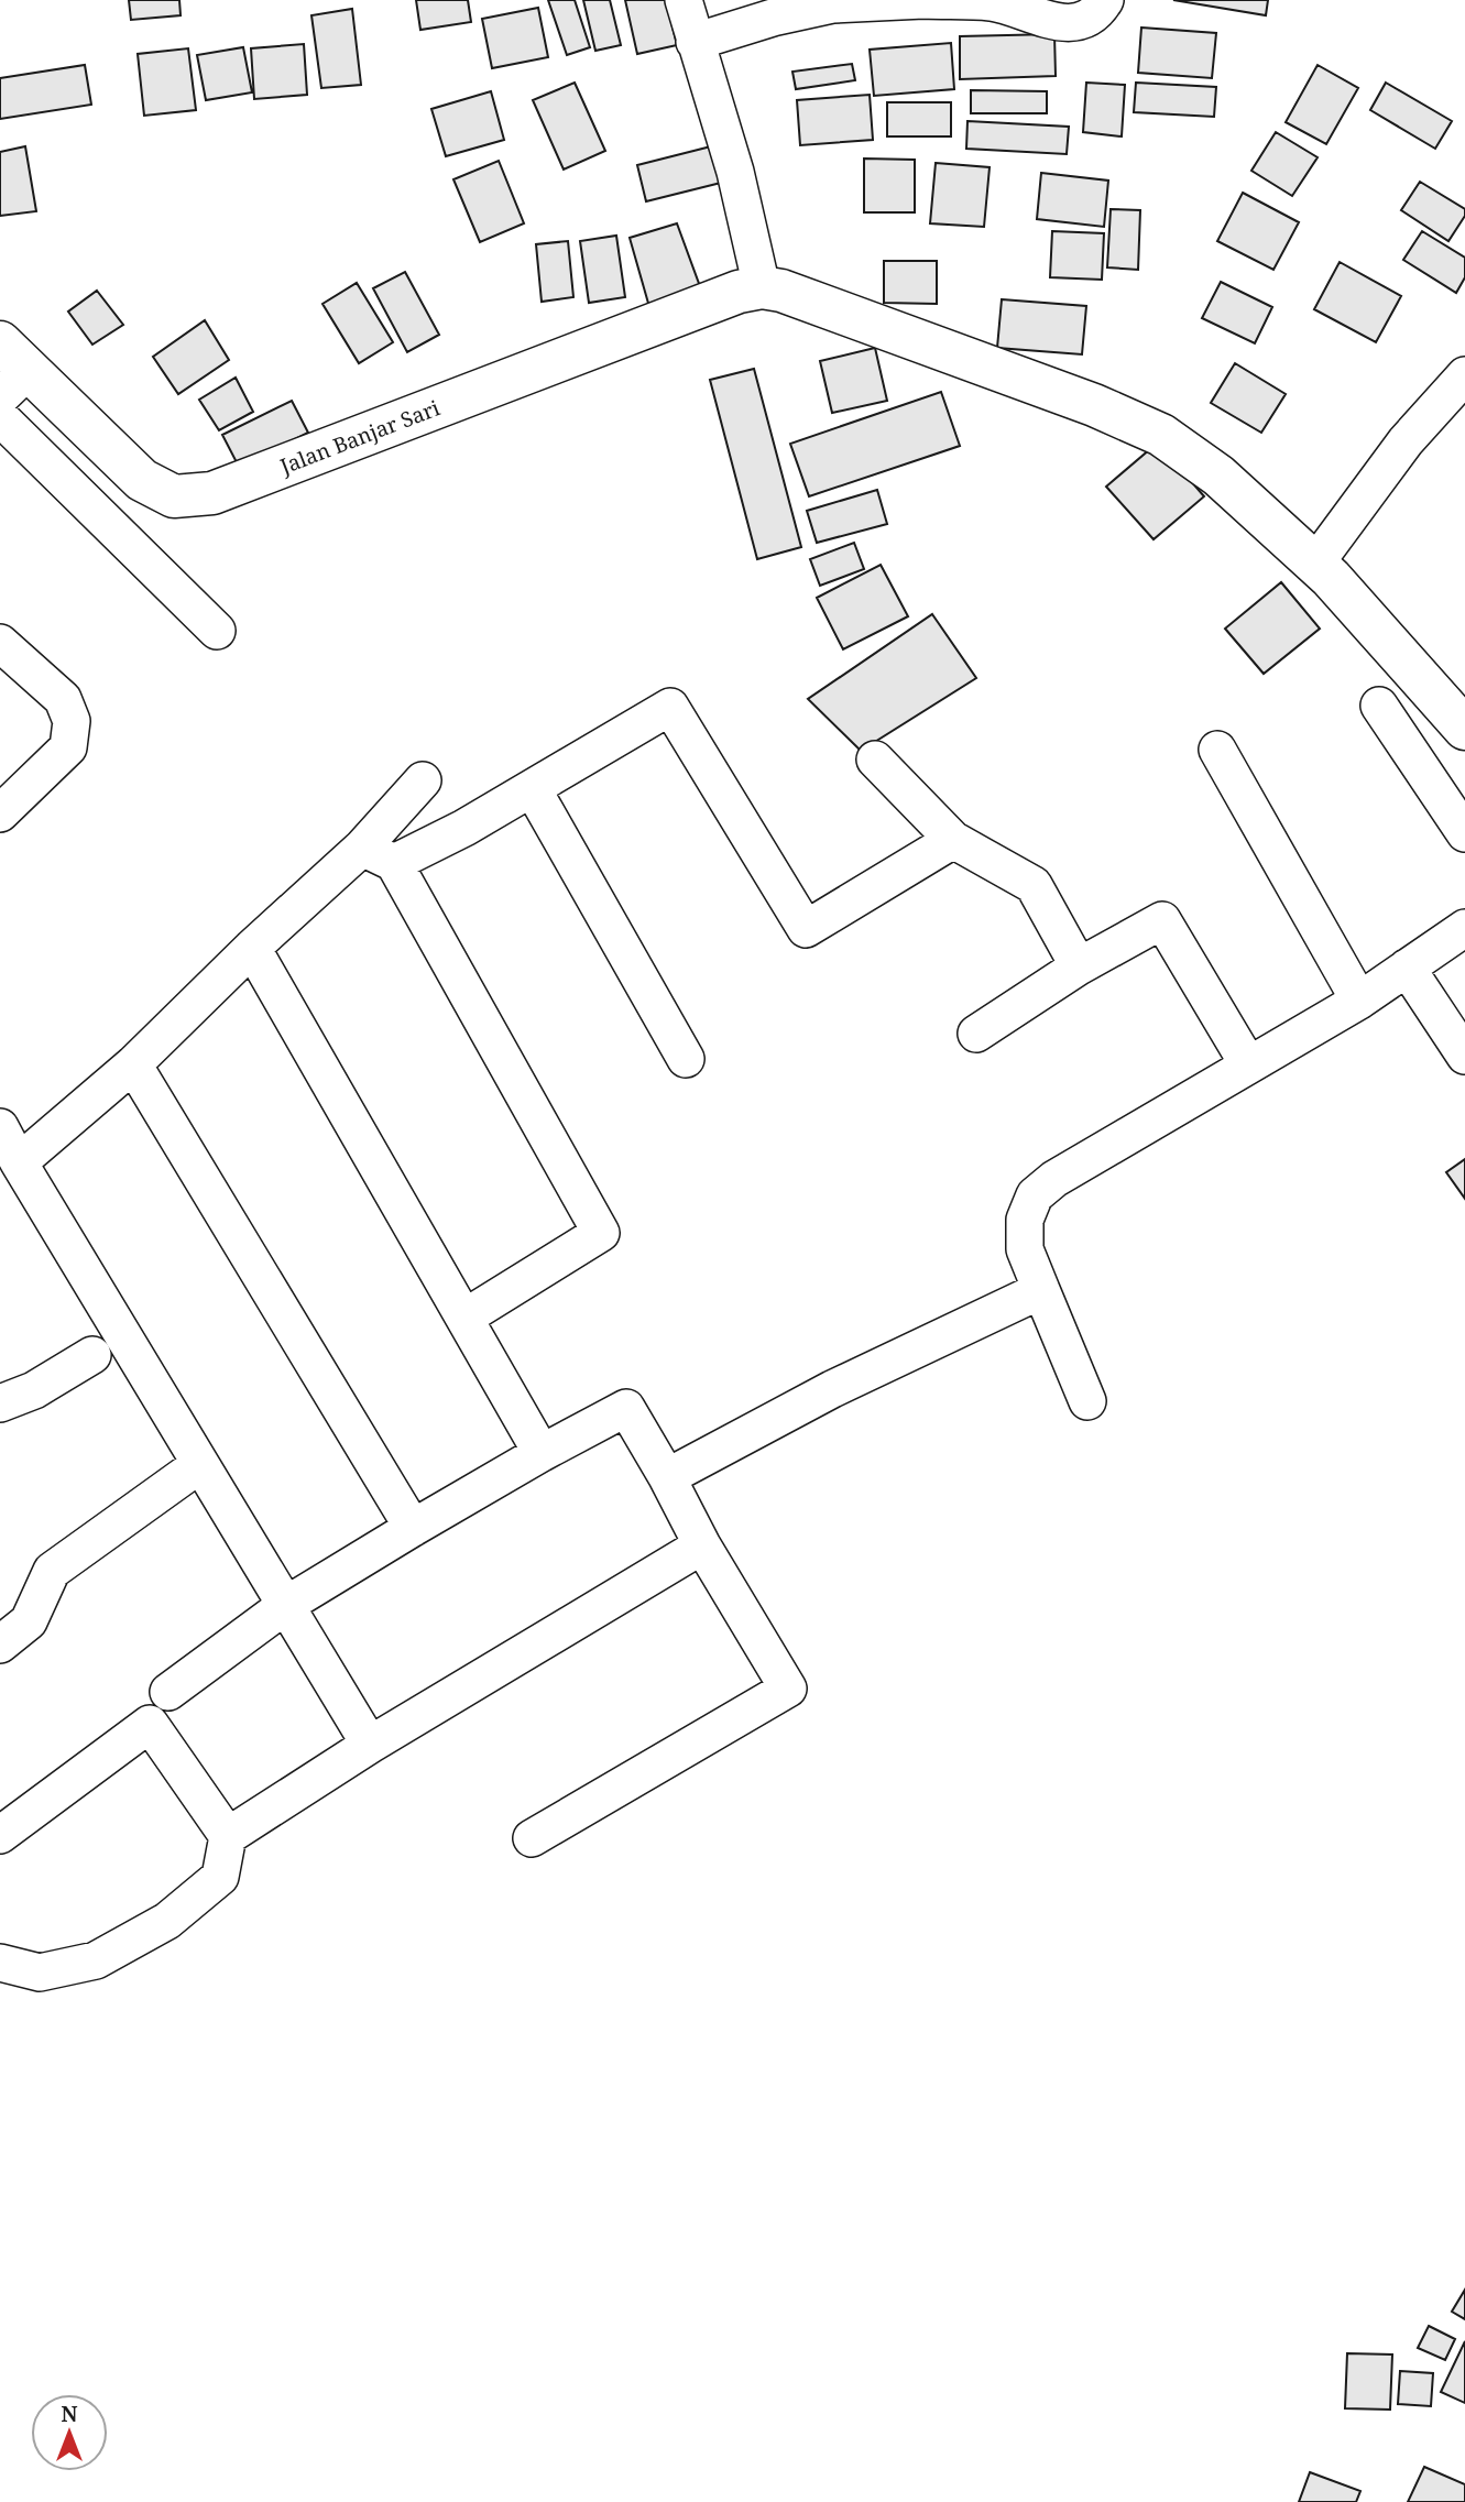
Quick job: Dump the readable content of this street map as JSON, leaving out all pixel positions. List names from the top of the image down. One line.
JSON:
{"streets":{"street":["Jalan Banjar Sari"]},"north":"top"}
